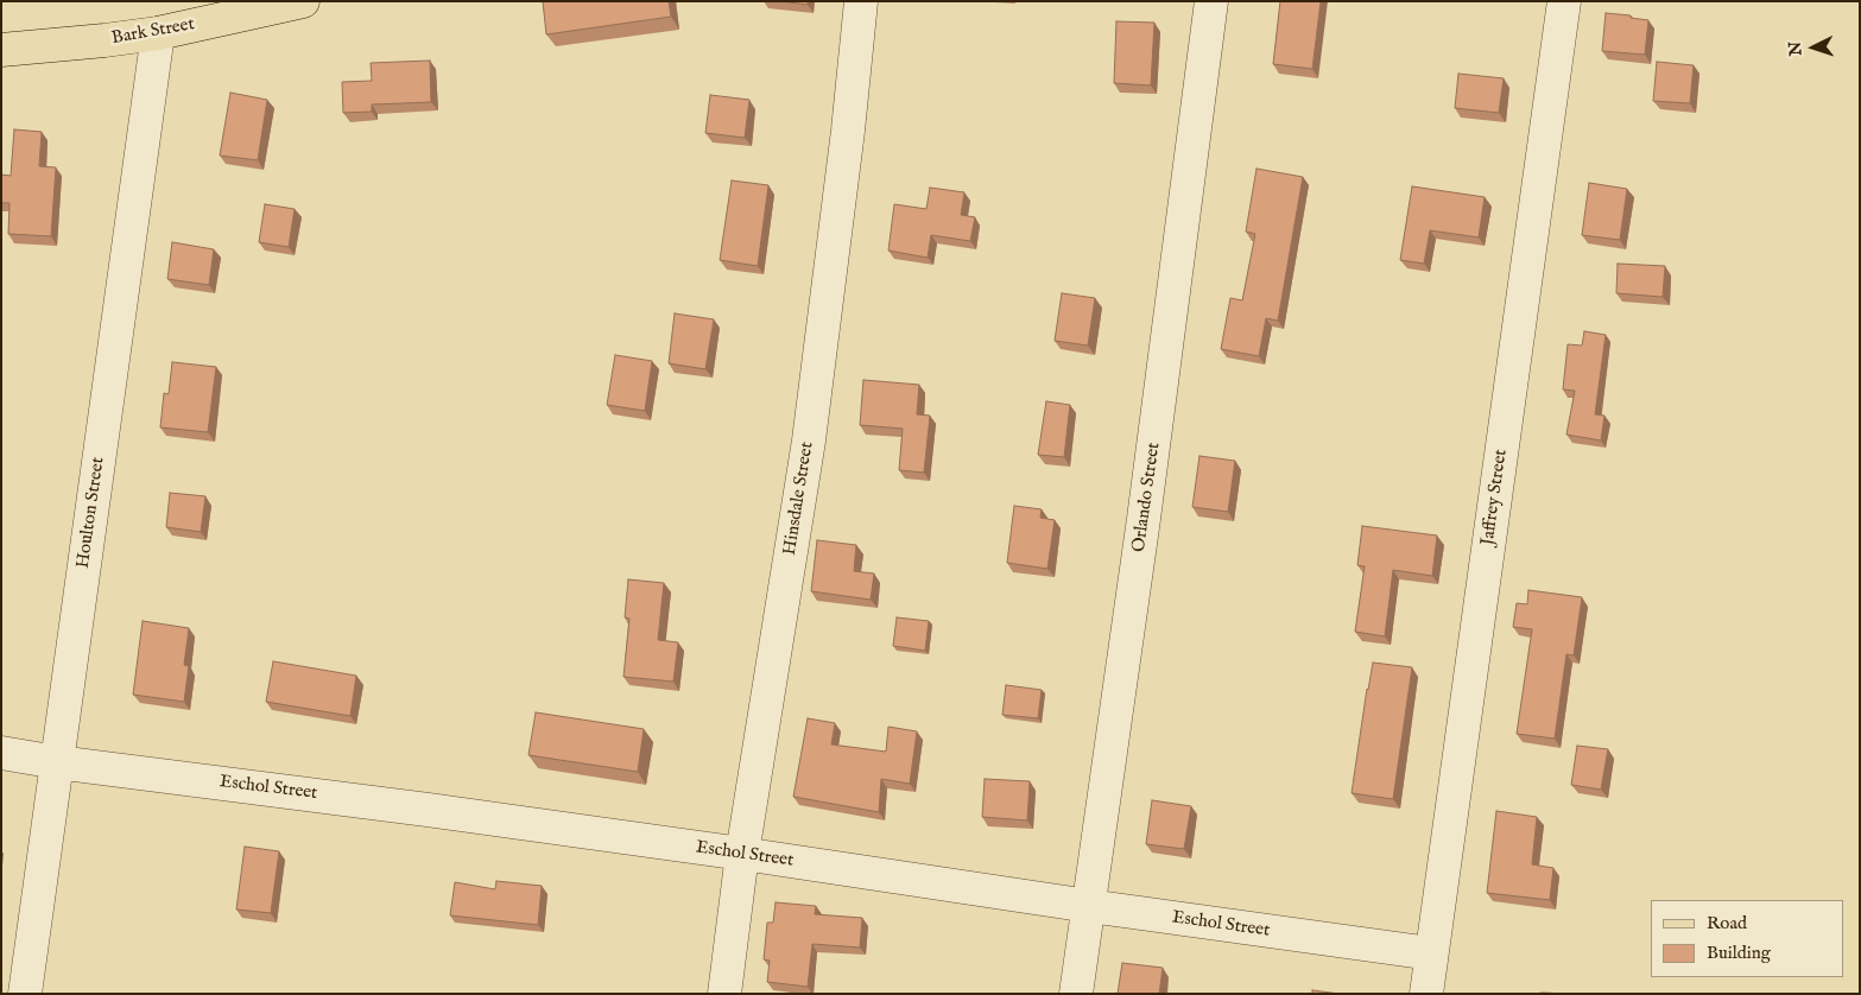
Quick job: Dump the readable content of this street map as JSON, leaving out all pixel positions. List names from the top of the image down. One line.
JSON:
{"streets":{"main road":["Bark Street"],"street":["Orlando Street","Jaffrey Street","Hinsdale Street","Houlton Street","Eschol Street"]},"crossings":[["Bark Street","Houlton Street"],["Orlando Street","Eschol Street"],["Jaffrey Street","Eschol Street"],["Hinsdale Street","Eschol Street"],["Houlton Street","Eschol Street"]],"legend":["Road","Building"],"north":"left"}
